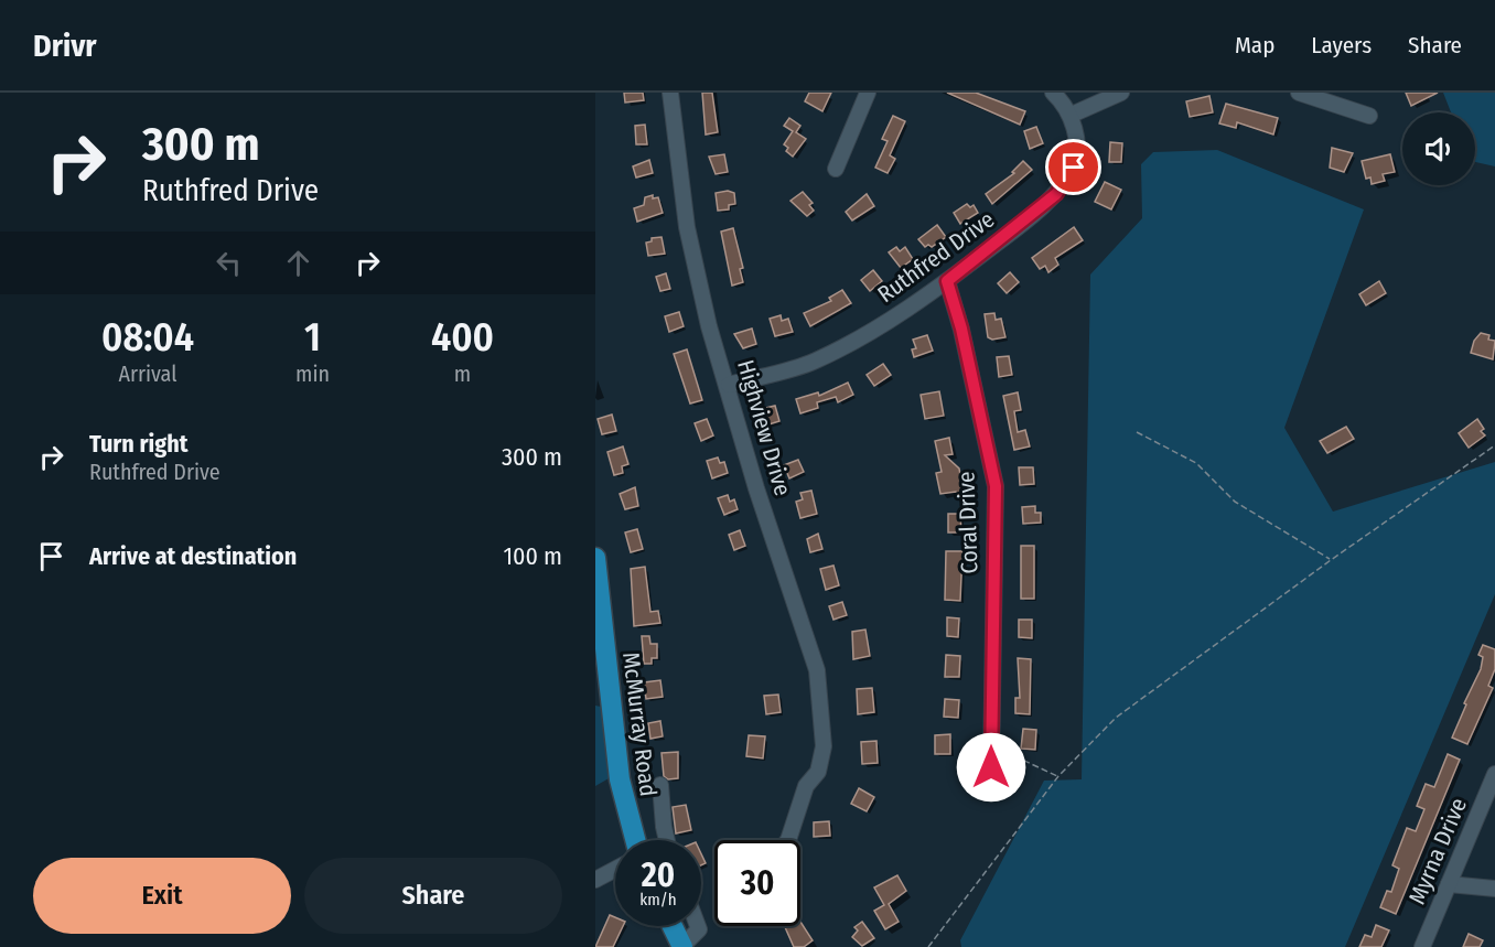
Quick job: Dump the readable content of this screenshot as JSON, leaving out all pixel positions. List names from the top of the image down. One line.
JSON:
{"streets":{"main road":["McMurray Road"],"street":["Ruthfred Drive","Highview Drive","Coral Drive","Myrna Drive"]},"crossings":[["Ruthfred Drive","Highview Drive"],["Ruthfred Drive","Coral Drive"]],"page":{"header":"Drivr","nav":["Map","Layers","Share"],"turn":["300 m","Ruthfred Drive"],"eta":["08:04","Arrival","1","min","400","m"],"list":[{"name":"Turn right","note":"Ruthfred Drive","value":"300 m"},{"name":"Arrive at destination","value":"100 m"}],"speed":"20 km/h","limit":"30","buttons":["Exit","Share"]}}
